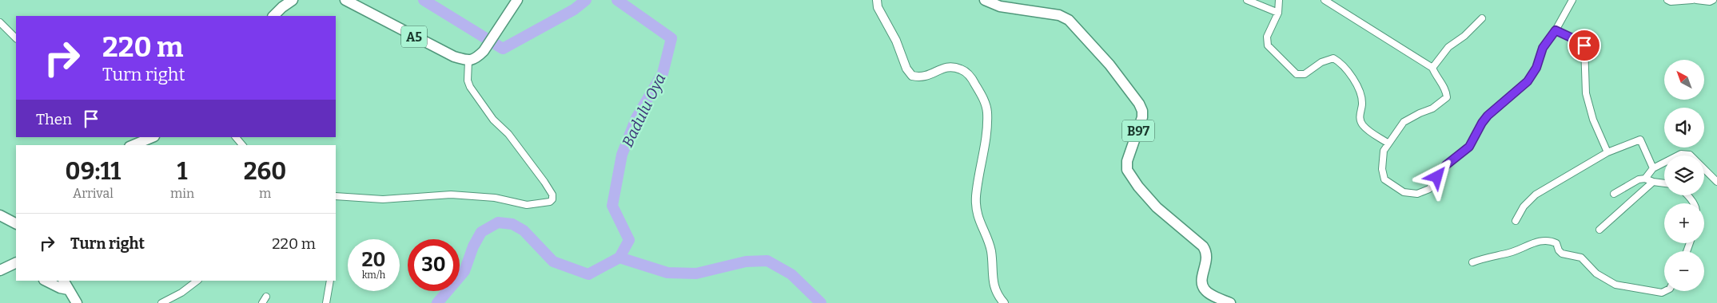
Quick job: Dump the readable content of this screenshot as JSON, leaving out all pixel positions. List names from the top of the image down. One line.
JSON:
{"streets":{"main road":["A5","B97"]},"water":["Badulu Oya"],"north":"top left","page":{"turn":["220 m","Turn right"],"map_buttons":["+","−"],"then":"Then","eta":["09:11","Arrival","1","min","260","m"],"list":[{"name":"Turn right","value":"220 m"}],"speed":"20 km/h","limit":"30"}}
